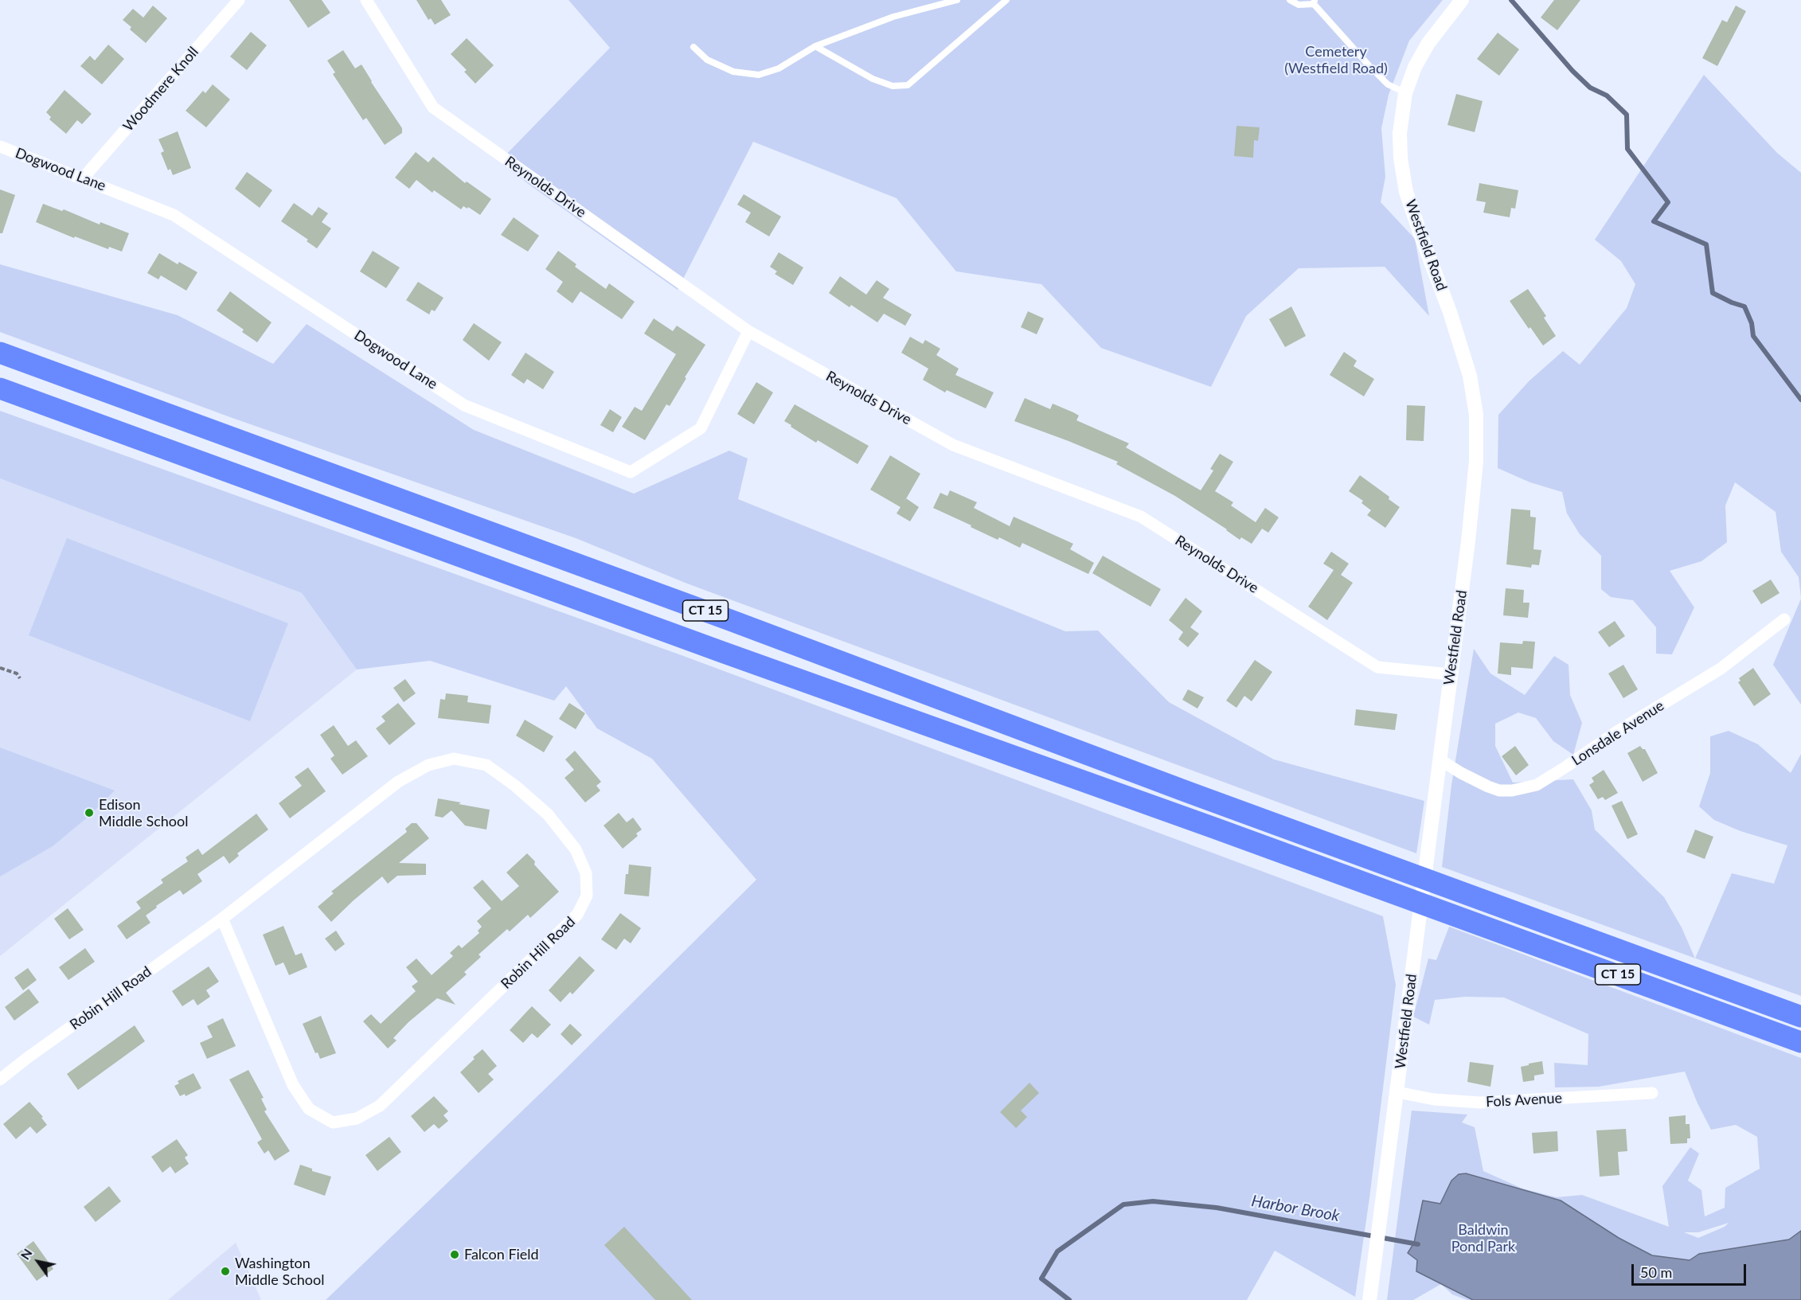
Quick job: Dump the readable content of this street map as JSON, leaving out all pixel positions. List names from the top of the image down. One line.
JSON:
{"streets":{"highway":["CT 15"],"street":["Woodmere Knoll","Dogwood Lane","Reynolds Drive","Westfield Road","Lonsdale Avenue","Robin Hill Road","Fols Avenue"]},"crossings":[["Woodmere Knoll","Dogwood Lane"],["Dogwood Lane","Reynolds Drive"],["Reynolds Drive","Westfield Road"],["Westfield Road","Lonsdale Avenue"],["Westfield Road","Fols Avenue"]],"water":["Harbor Brook"],"parks":["Cemetery (Westfield Road)","Baldwin Pond Park"],"places":["Edison Middle School","Falcon Field","Washington Middle School"],"scale_bar":"50 m","north":"top left"}
